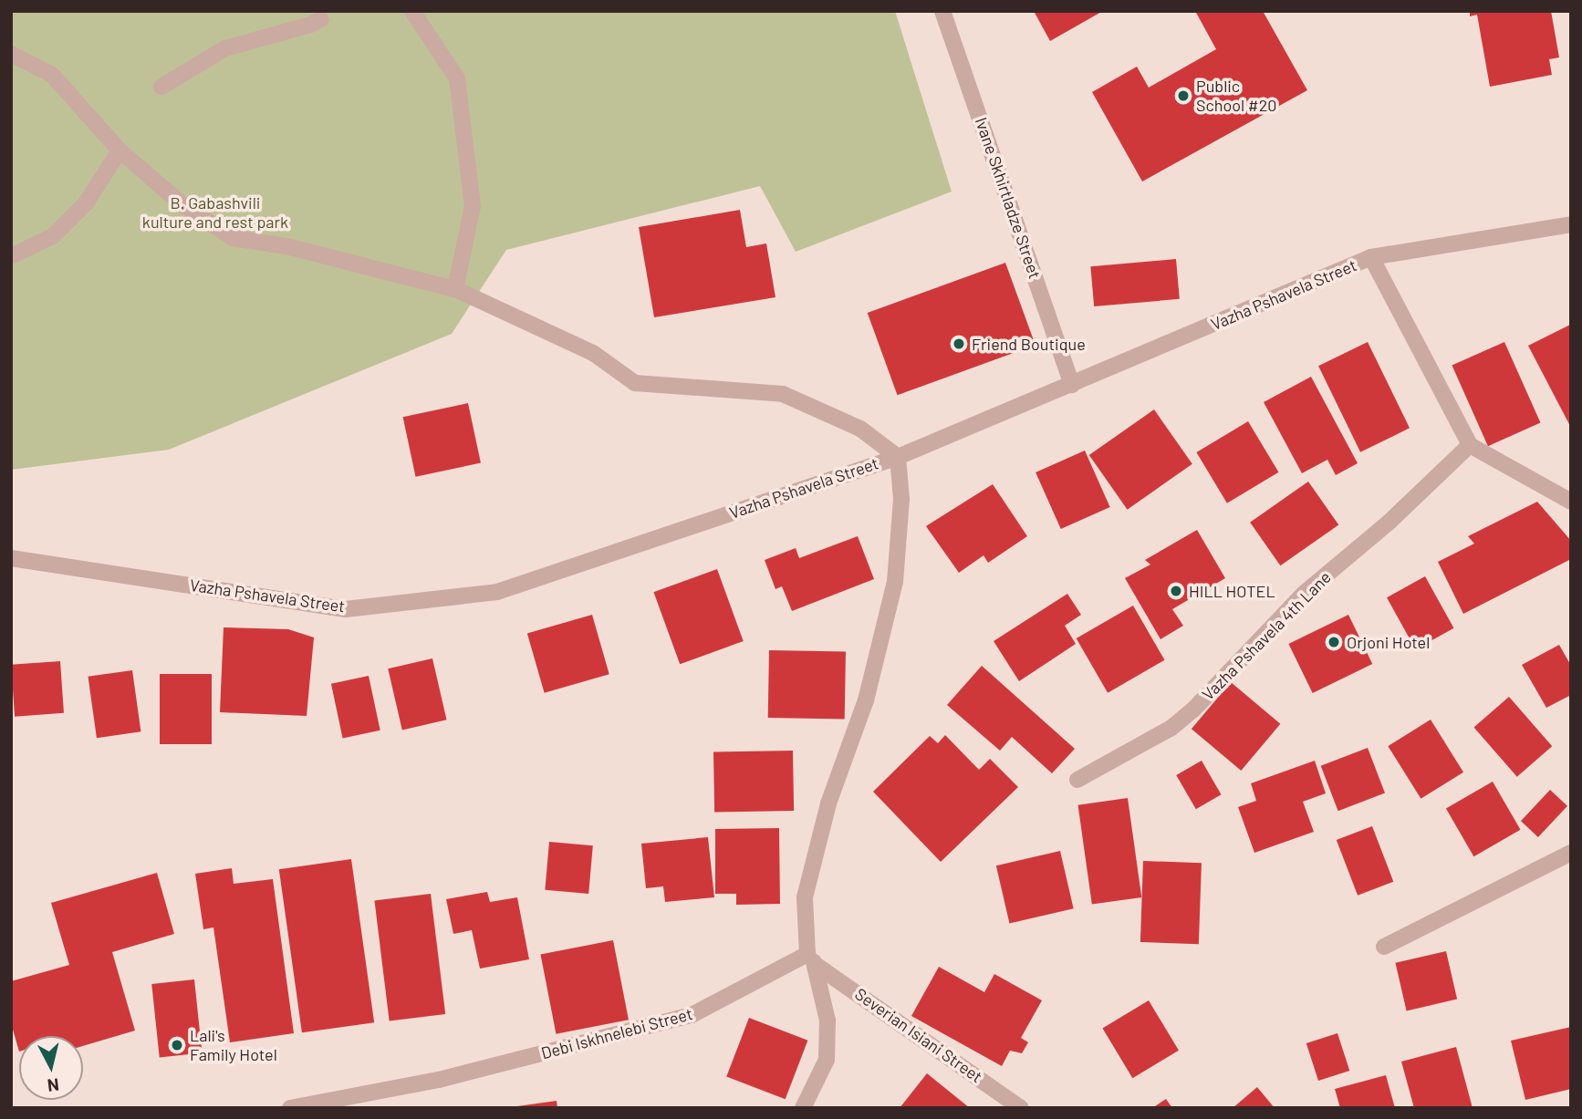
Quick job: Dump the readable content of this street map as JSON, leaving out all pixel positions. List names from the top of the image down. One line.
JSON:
{"streets":{"street":["Ivane Skhirtladze Street","Vazha Pshavela Street","Vazha Pshavela 4th Lane","Debi Iskhnelebi Street","Severian Isiani Street"]},"crossings":[["Ivane Skhirtladze Street","Vazha Pshavela Street"],["Debi Iskhnelebi Street","Severian Isiani Street"]],"parks":["B. Gabashvili kulture and rest park"],"places":["Public School #20","Friend Boutique","HILL HOTEL","Orjoni Hotel","Lali's Family Hotel"],"north":"bottom"}
